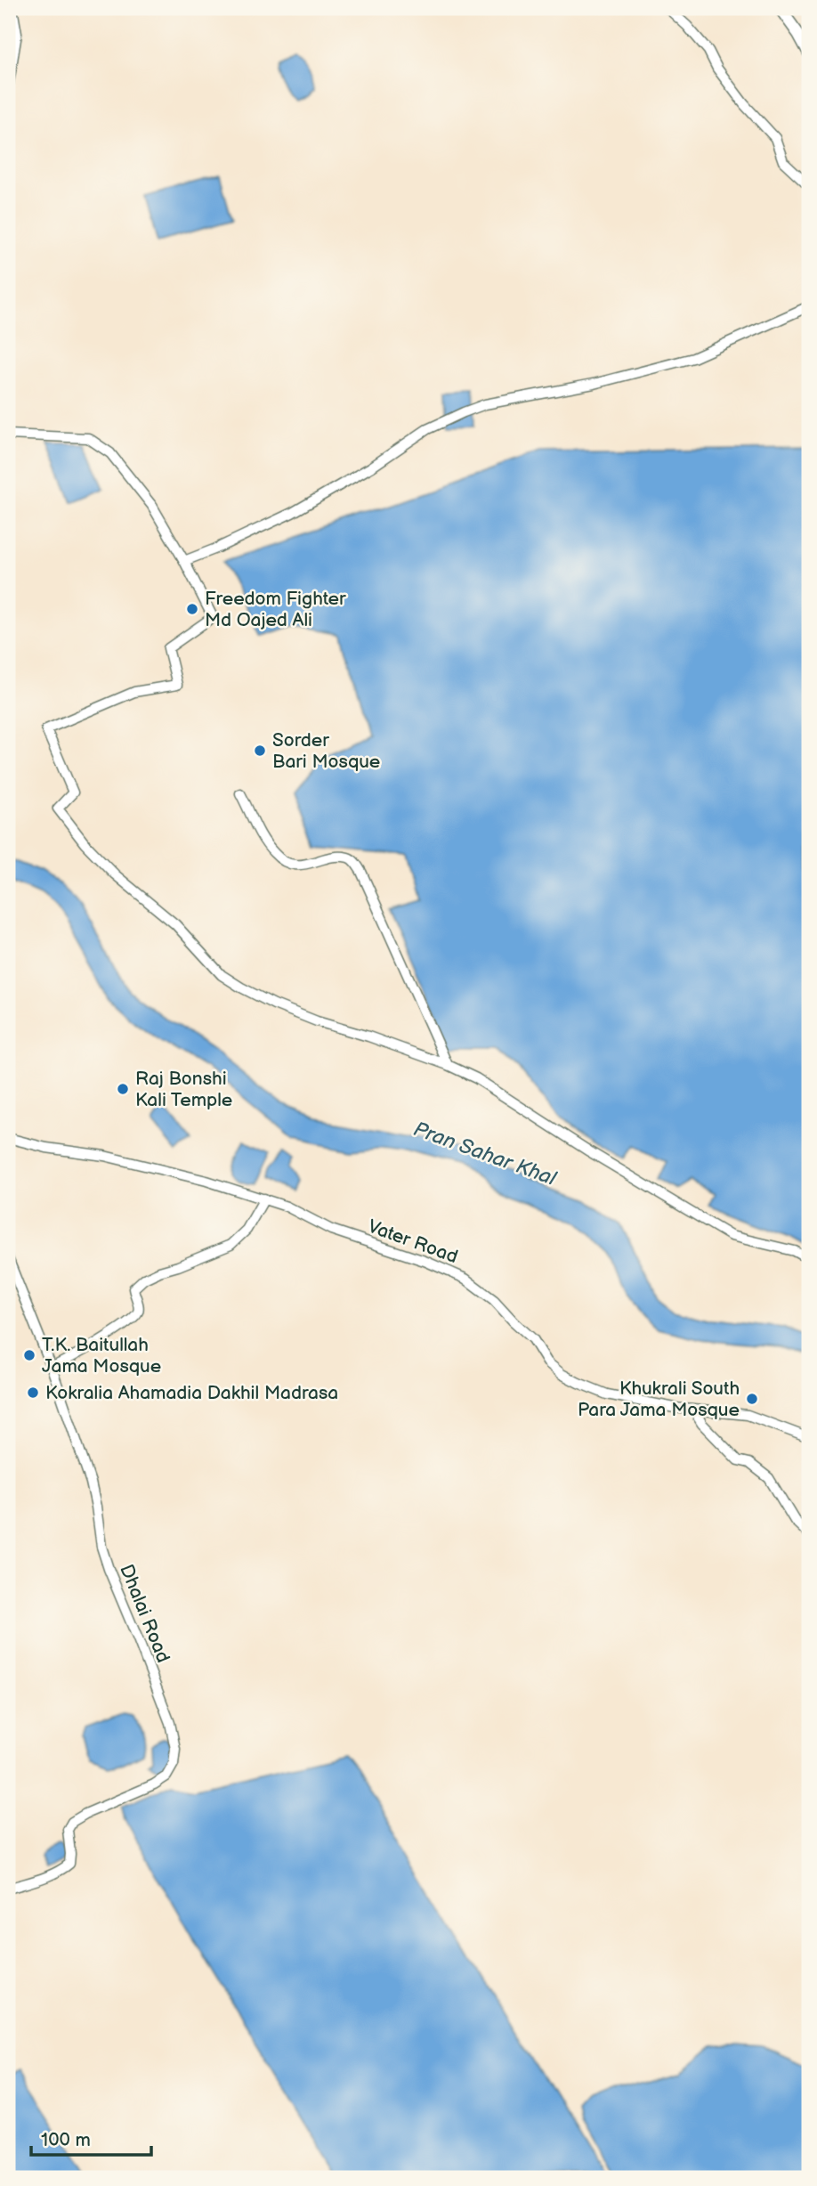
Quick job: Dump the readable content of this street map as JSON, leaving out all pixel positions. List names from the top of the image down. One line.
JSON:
{"streets":{"street":["Vater Road","Dhalai Road"]},"water":["Pran Sahar Khal"],"places":["Freedom Fighter Md Oajed Ali","Sorder Bari Mosque","Raj Bonshi Kali Temple","T.K. Baitullah Jama Mosque","Kokralia Ahamadia Dakhil Madrasa","Khukrali South Para Jama Mosque"],"scale_bar":"100 m"}
